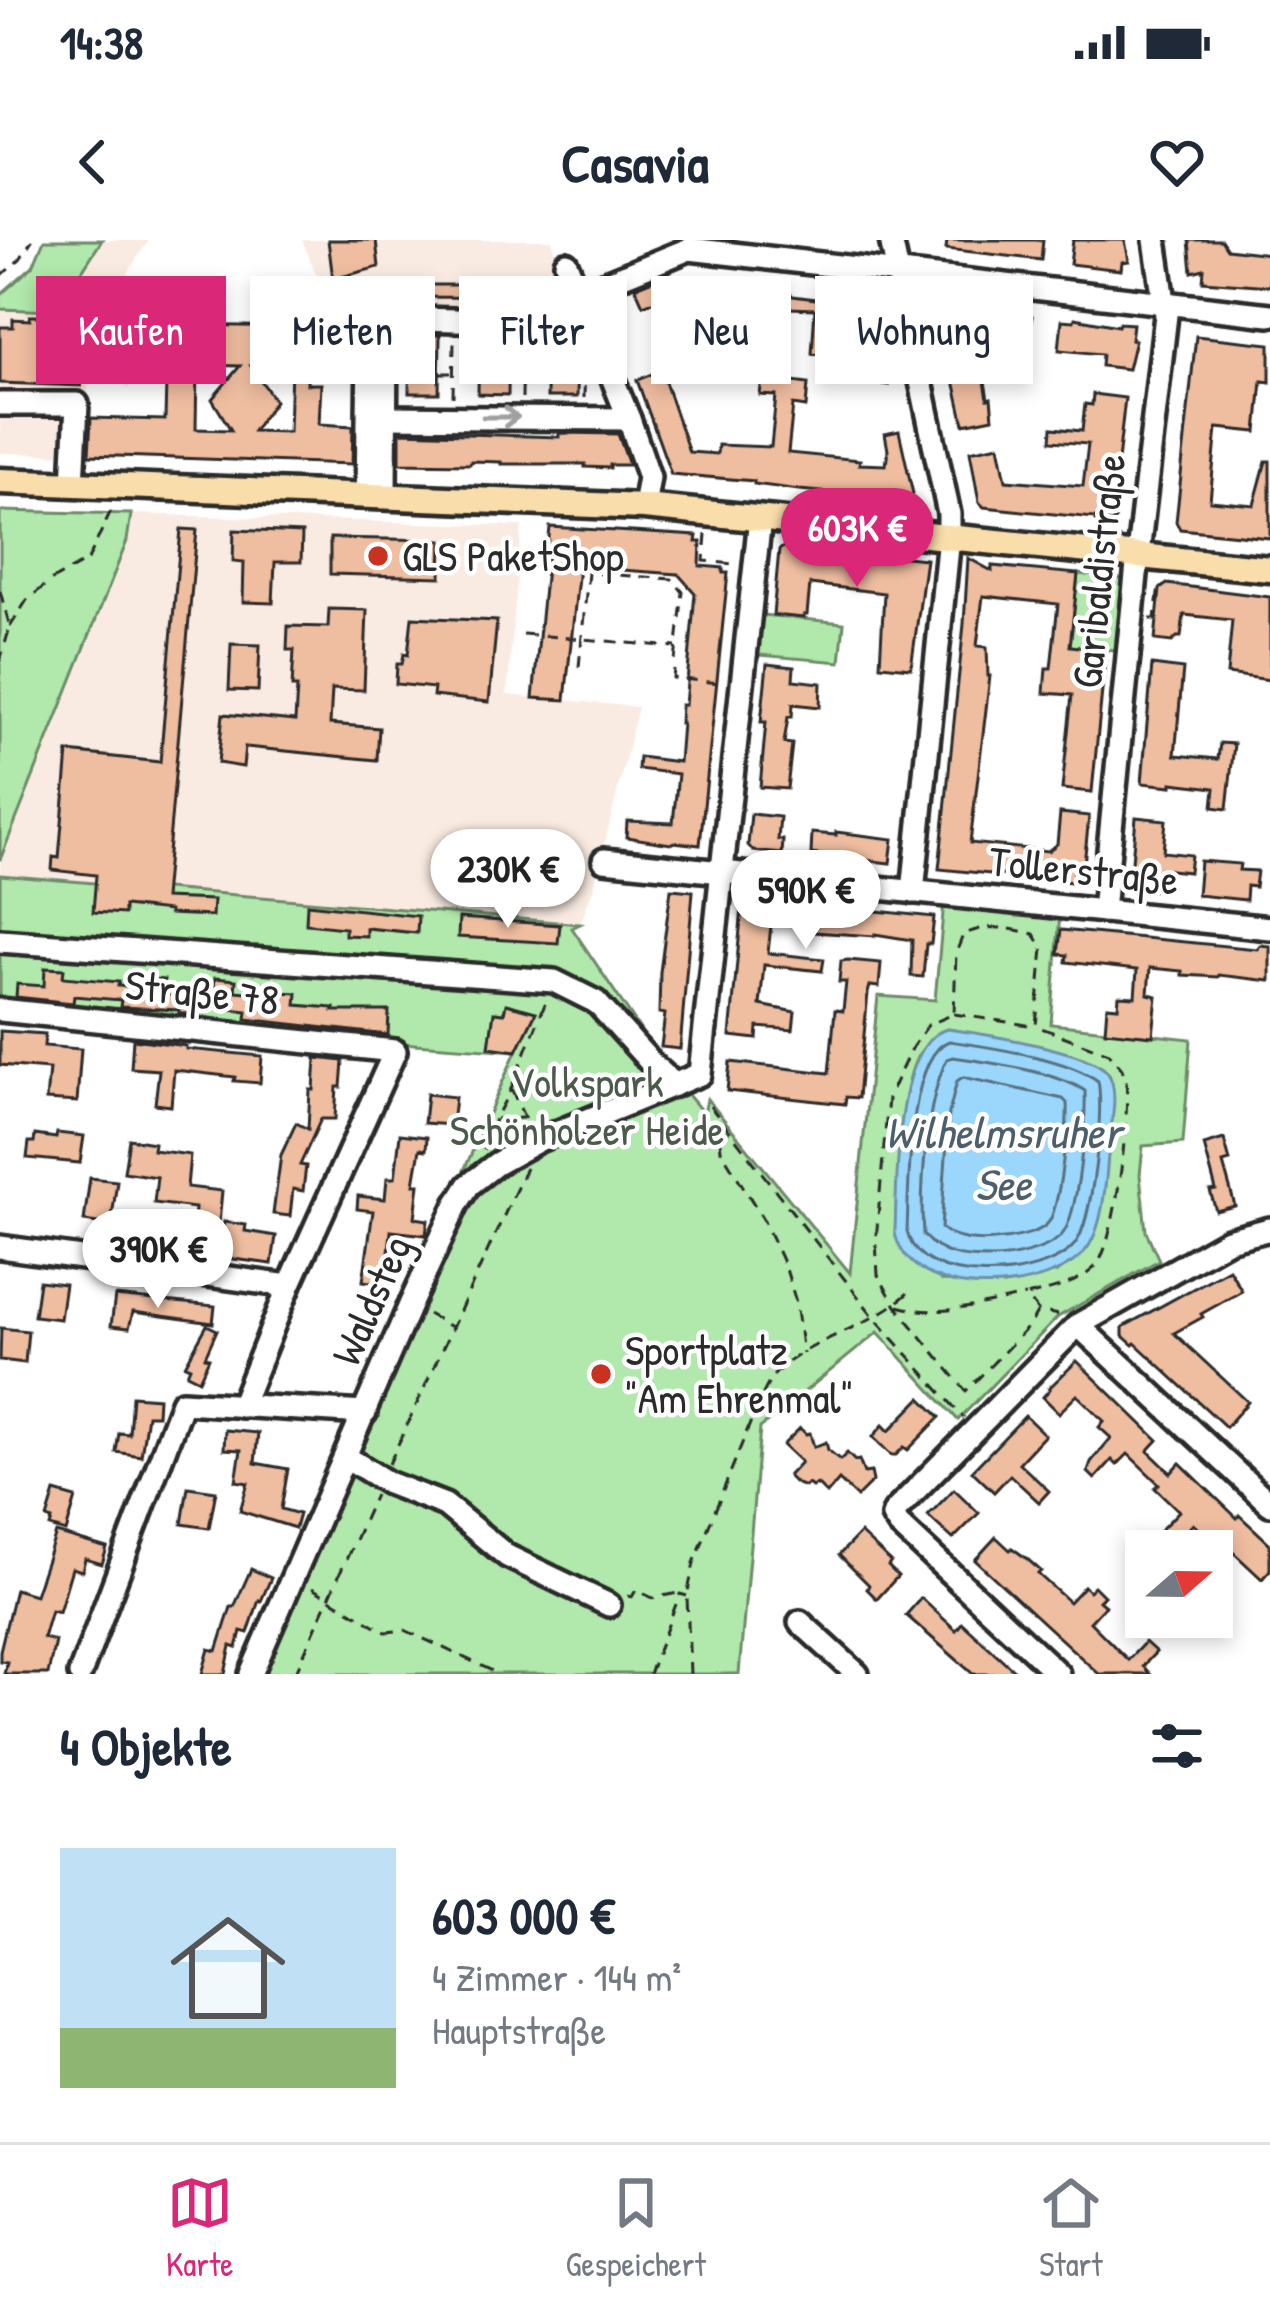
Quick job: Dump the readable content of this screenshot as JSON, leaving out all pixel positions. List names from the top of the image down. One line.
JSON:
{"streets":{"street":["Garibaldistraße","Tollerstraße","Straße 78","Waldsteg"]},"crossings":[["Garibaldistraße","Tollerstraße"]],"water":["Wilhelmsruher See"],"parks":["Volkspark Schönholzer Heide"],"places":["GLS PaketShop","Sportplatz \"Am Ehrenmal\""],"north":"right","page":{"status":"14:38","header":"Casavia","chip":["Kaufen","Mieten","Filter","Neu","Wohnung"],"price":["603K €","230K €","590K €","390K €"],"heading":"4 Objekte","list":[{"name":"603 000 €","note":"4 Zimmer · 144 m² · Hauptstraße"}],"tabs":["Karte","Gespeichert","Start"]}}
